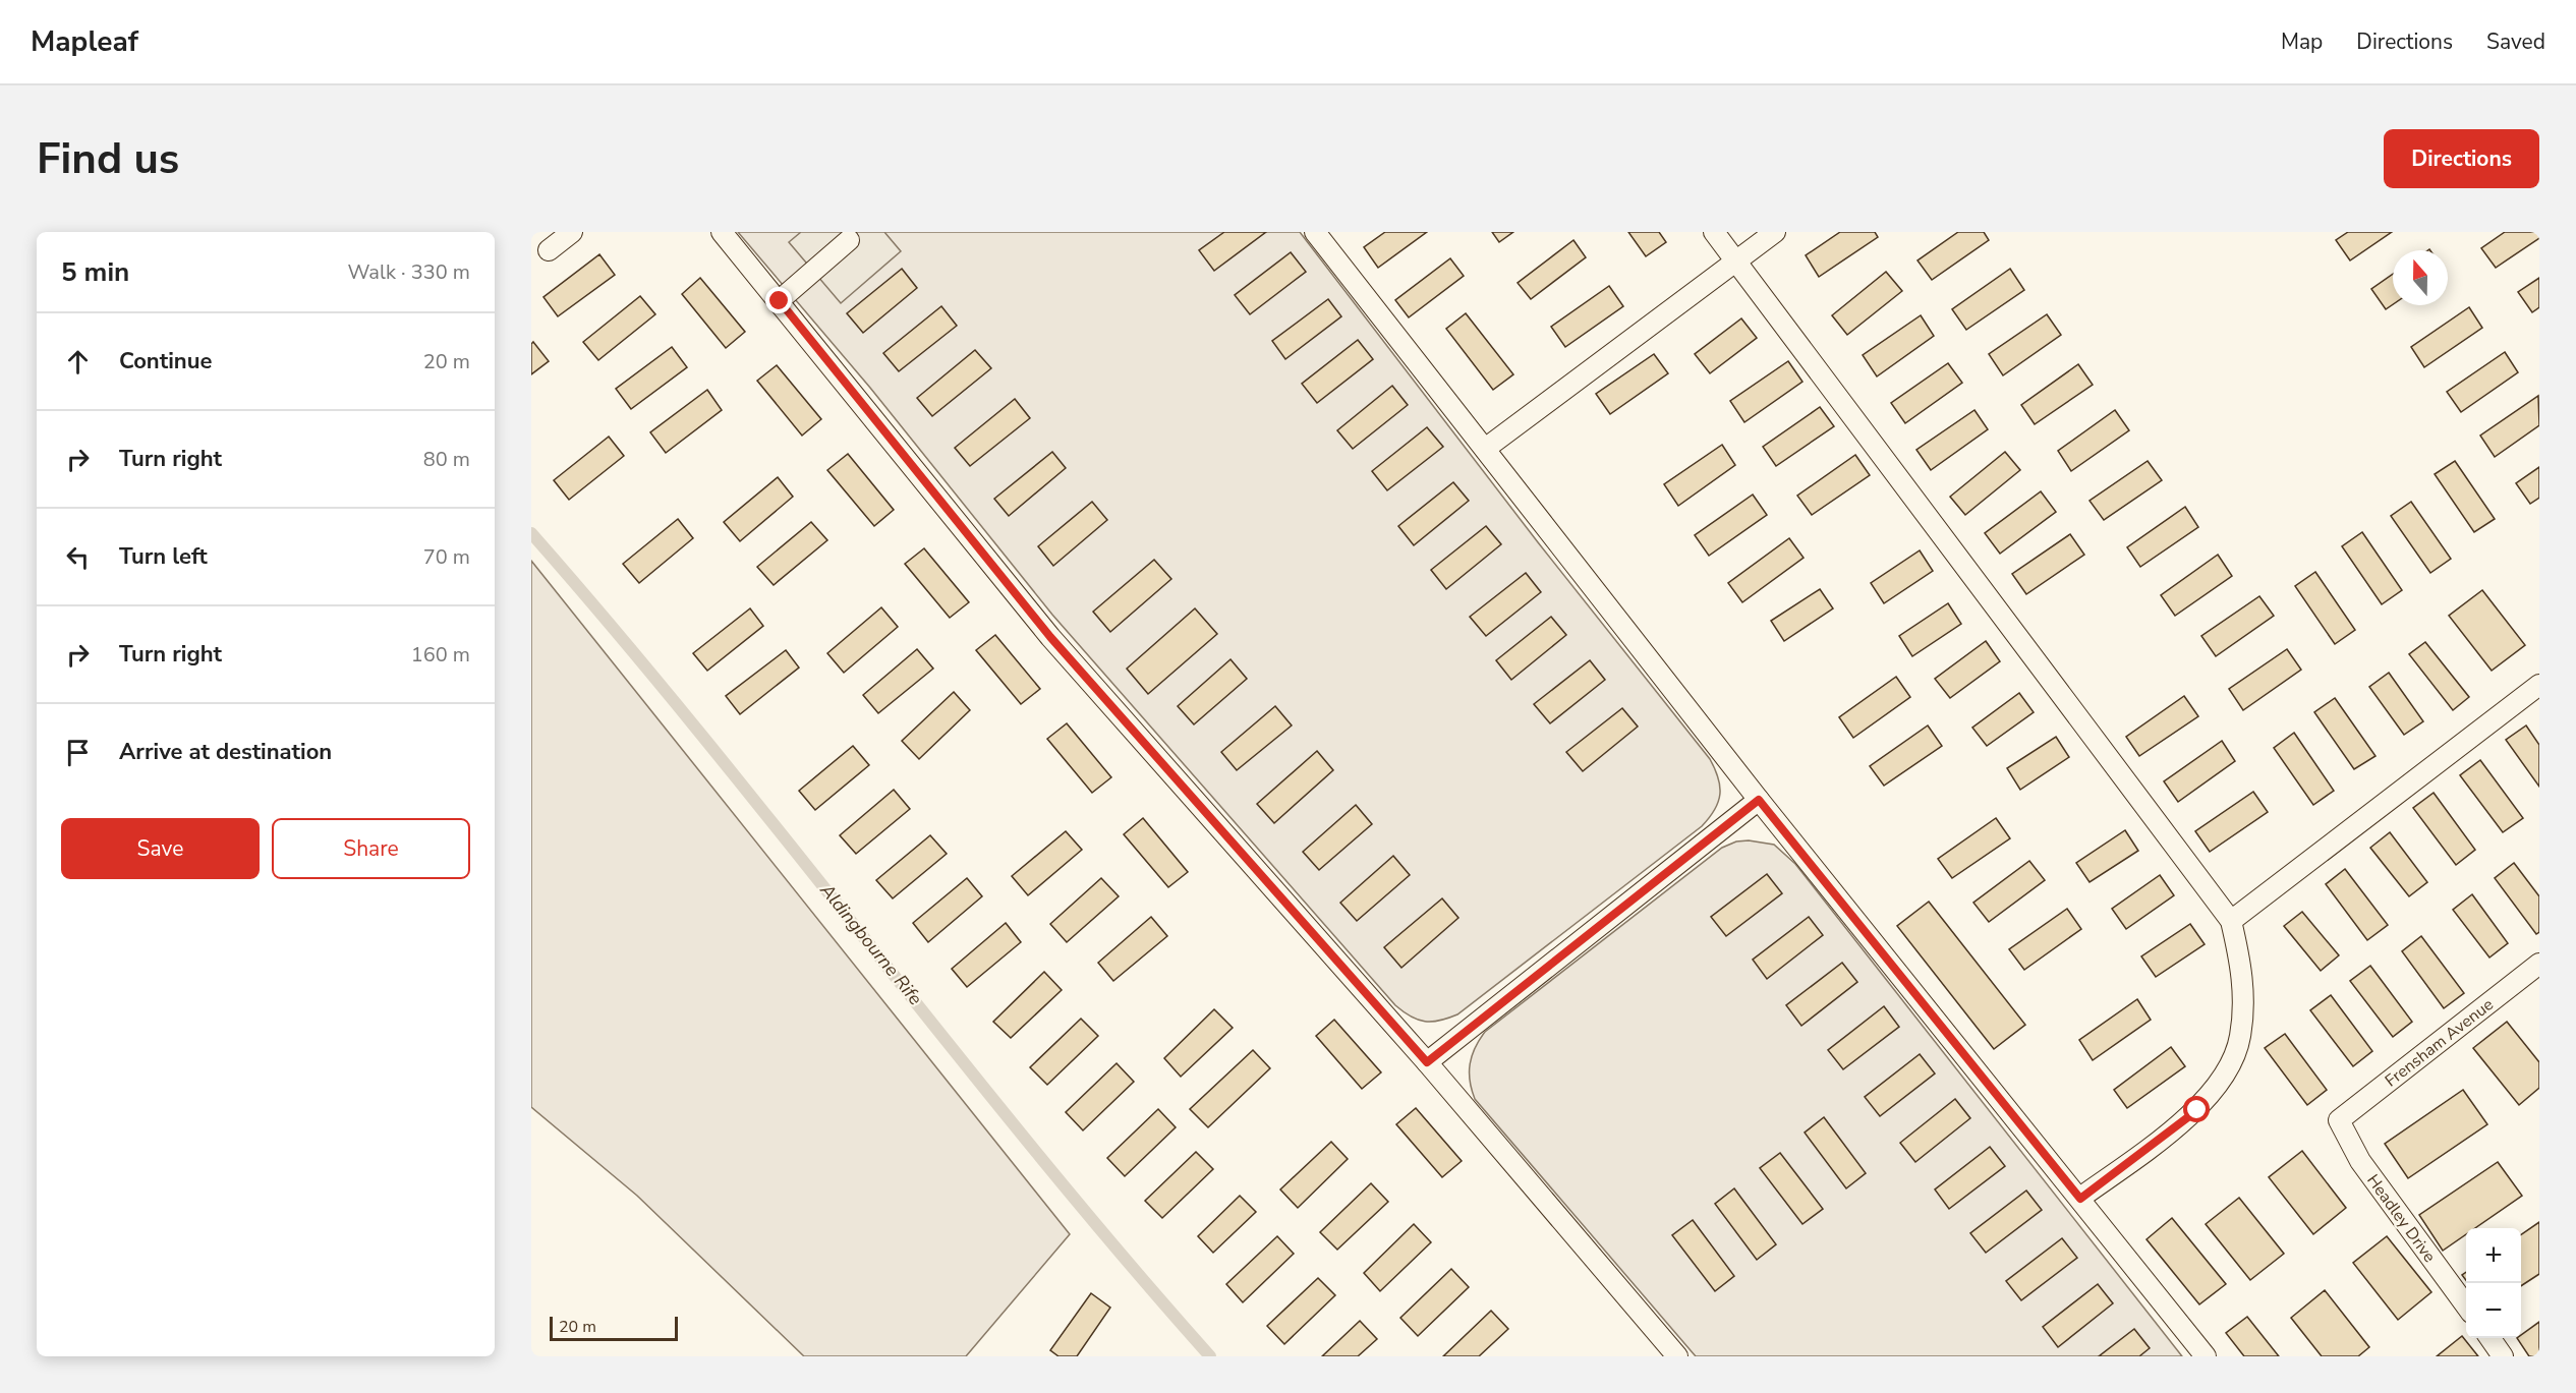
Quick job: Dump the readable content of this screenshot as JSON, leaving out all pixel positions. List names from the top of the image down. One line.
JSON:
{"streets":{"lane":["Frensham Avenue","Headley Drive"]},"crossings":[["Frensham Avenue","Headley Drive"]],"water":["Aldingbourne Rife"],"scale_bar":"20 m","north":"top","page":{"header":"Mapleaf","nav":["Map","Directions","Saved"],"buttons":["Directions",["Save","Share"]],"title":"Find us","heading":["5 min","Walk · 330 m"],"list":[["Continue","20 m"],["Turn right","80 m"],["Turn left","70 m"],["Turn right","160 m"],"Arrive at destination"],"map_buttons":["+","−"],"scale":"20 m"}}
